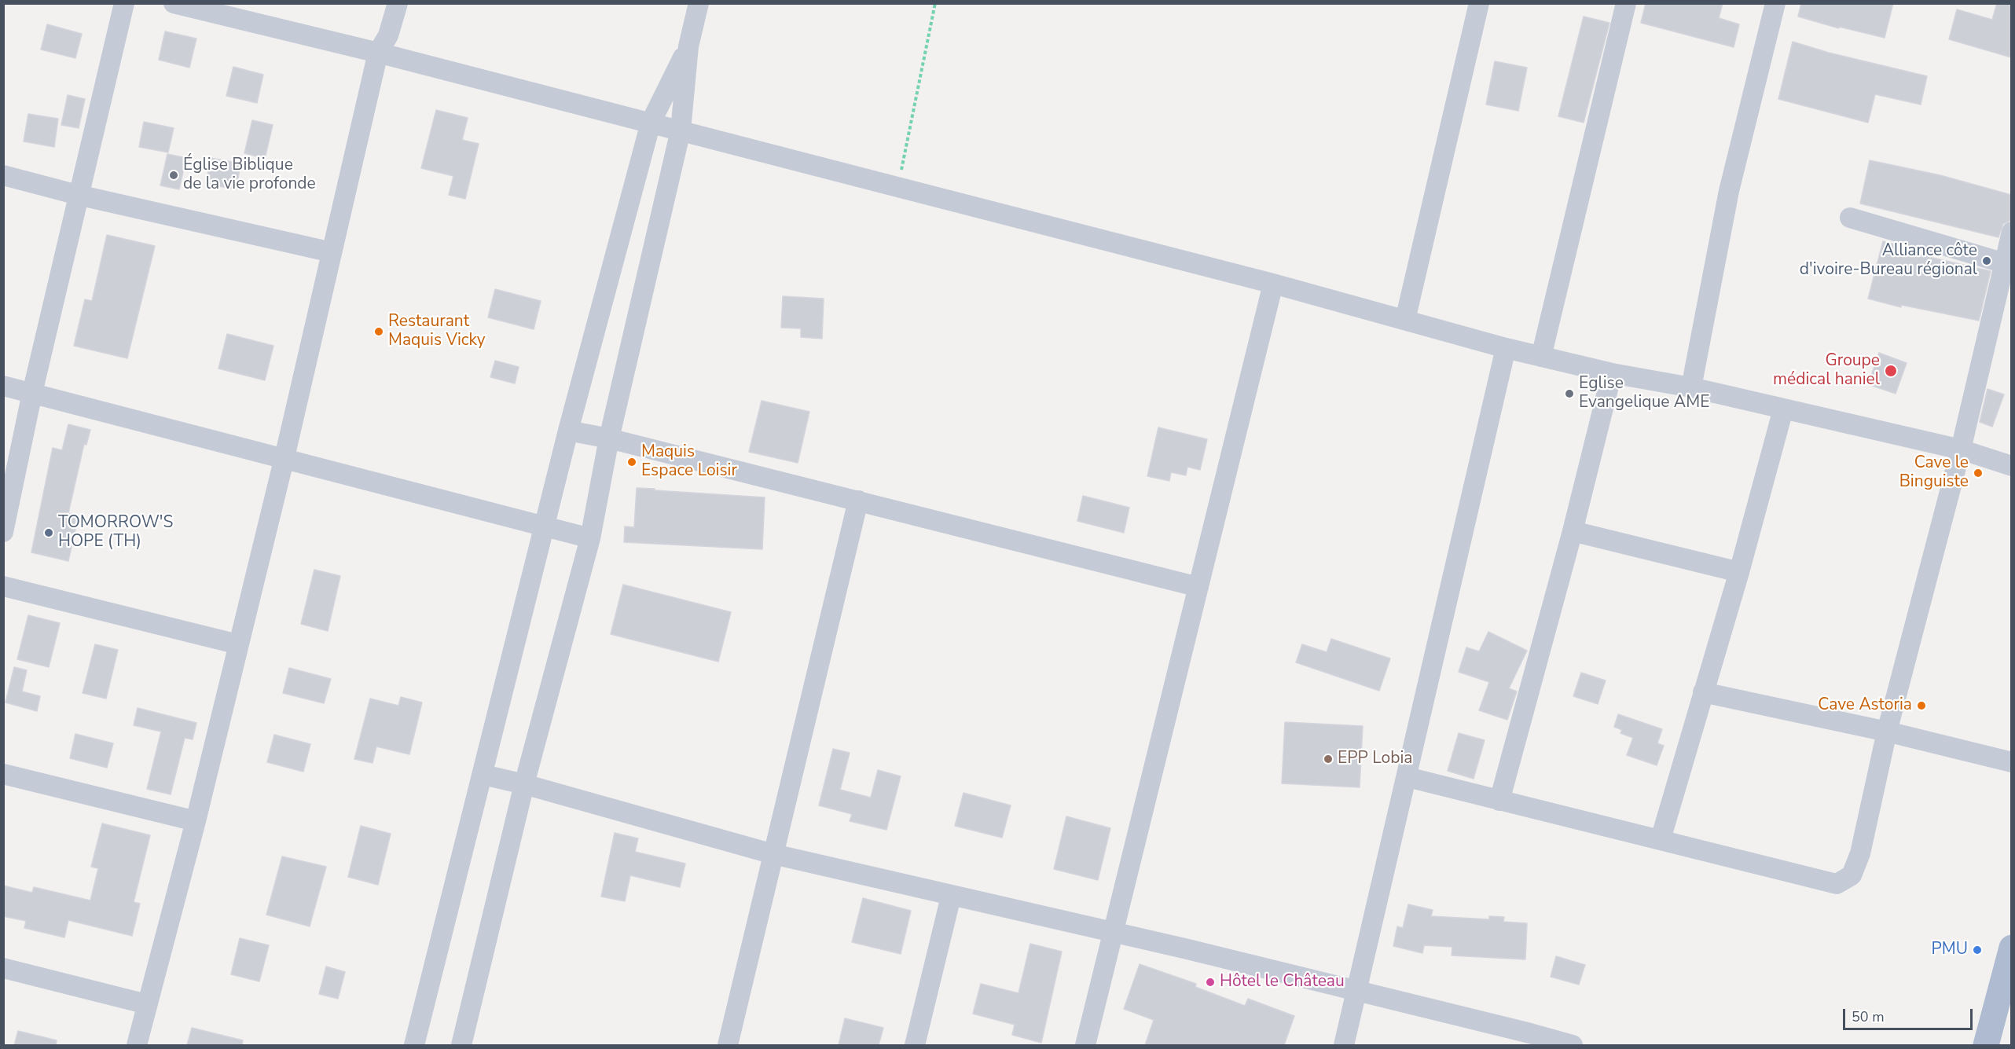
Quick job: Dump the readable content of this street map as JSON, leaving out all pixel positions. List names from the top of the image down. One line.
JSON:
{"places":["Église Biblique de la vie profonde","Alliance côte d'ivoire-Bureau régional","Restaurant Maquis Vicky","Groupe médical haniel","Eglise Evangelique AME","Maquis Espace Loisir","Cave le Binguiste","TOMORROW'S HOPE (TH)","Cave Astoria","EPP Lobia","PMU","Hôtel le Château"],"scale_bar":"50 m"}
